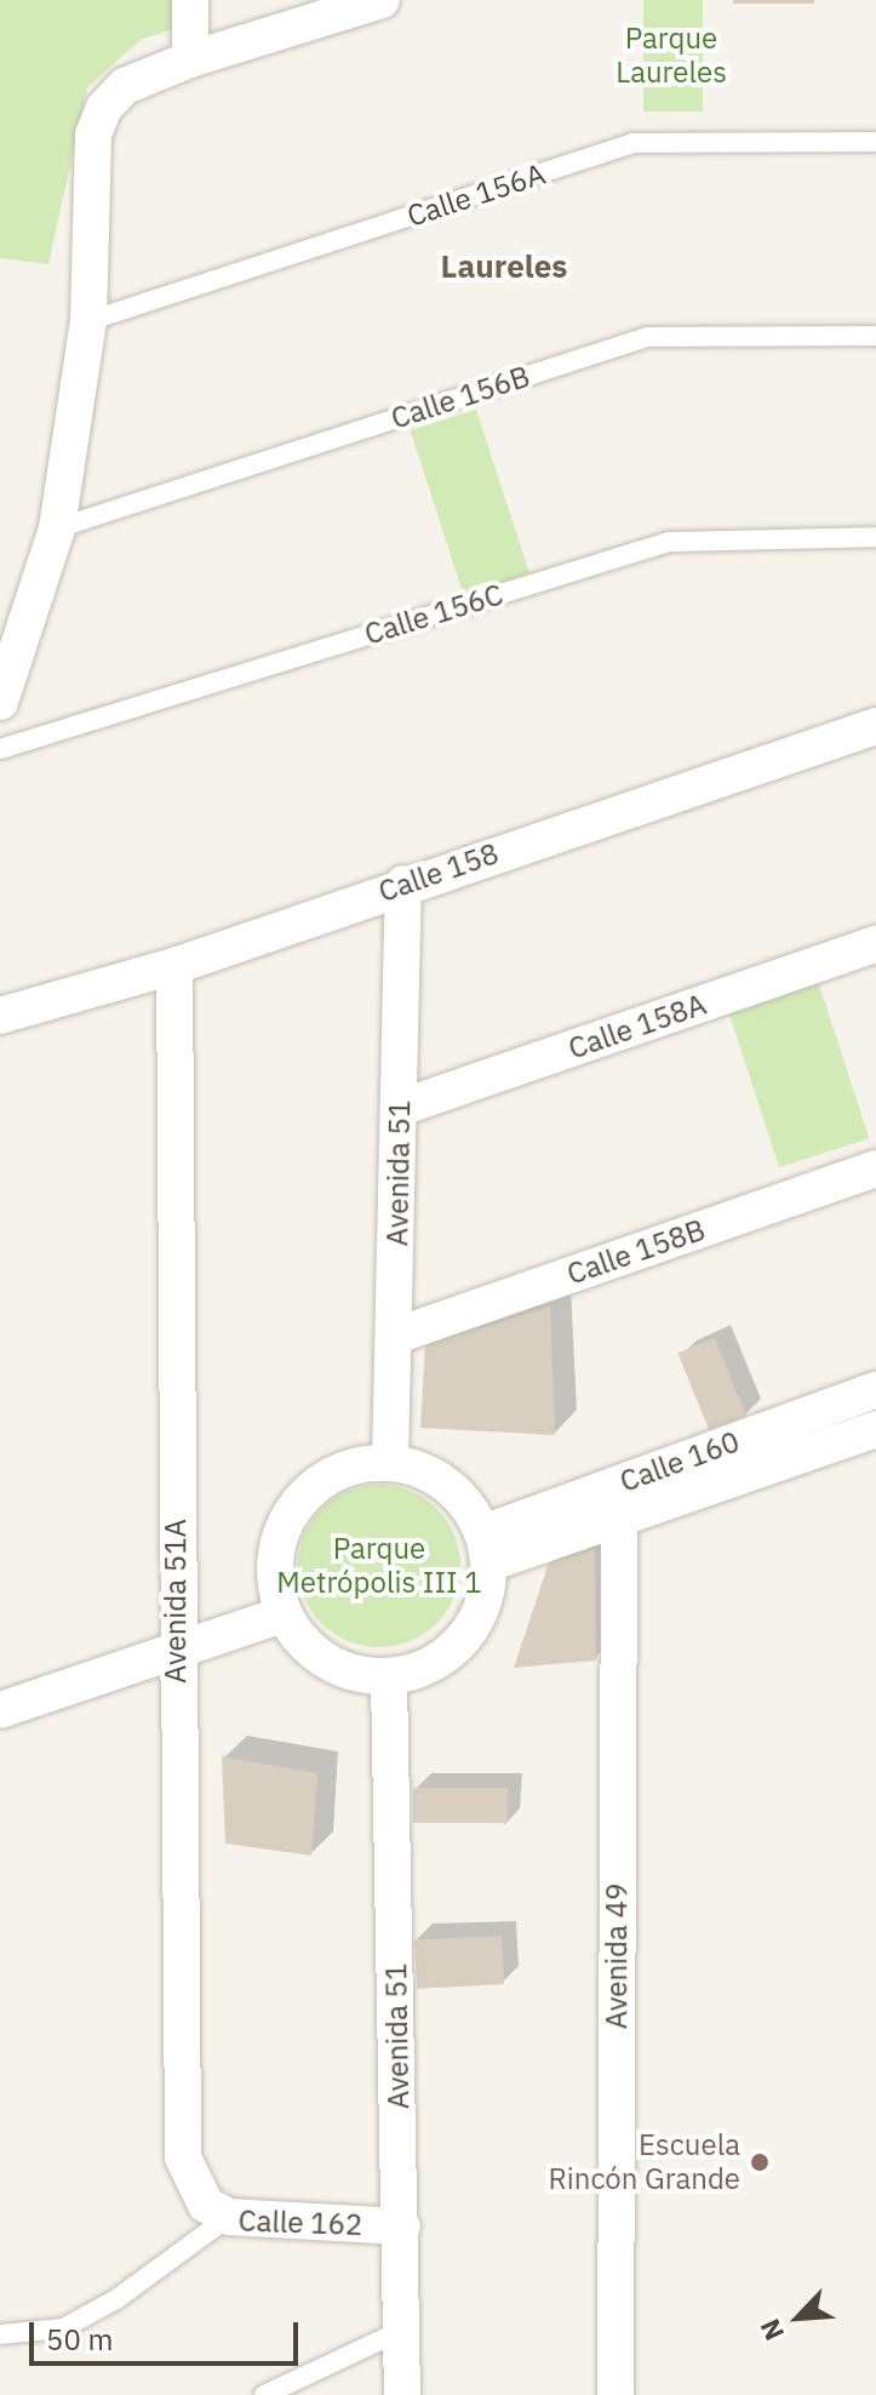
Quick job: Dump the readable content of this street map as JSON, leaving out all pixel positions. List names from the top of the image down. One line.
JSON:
{"streets":{"street":["Calle 158","Calle 158A","Avenida 51","Calle 158B","Calle 160","Avenida 51A","Avenida 49","Calle 162"],"lane":["Calle 156A","Calle 156B","Calle 156C"]},"crossings":[["Calle 158","Avenida 51"],["Calle 158","Avenida 51A"],["Calle 158A","Avenida 51"],["Avenida 51","Calle 158B"],["Avenida 51","Calle 160"],["Avenida 51","Calle 162"],["Calle 160","Avenida 49"],["Avenida 51A","Calle 162"]],"districts":["Laureles"],"parks":["Parque Laureles","Parque Metrópolis III 1"],"places":["Escuela Rincón Grande"],"scale_bar":"50 m","north":"bottom left"}
